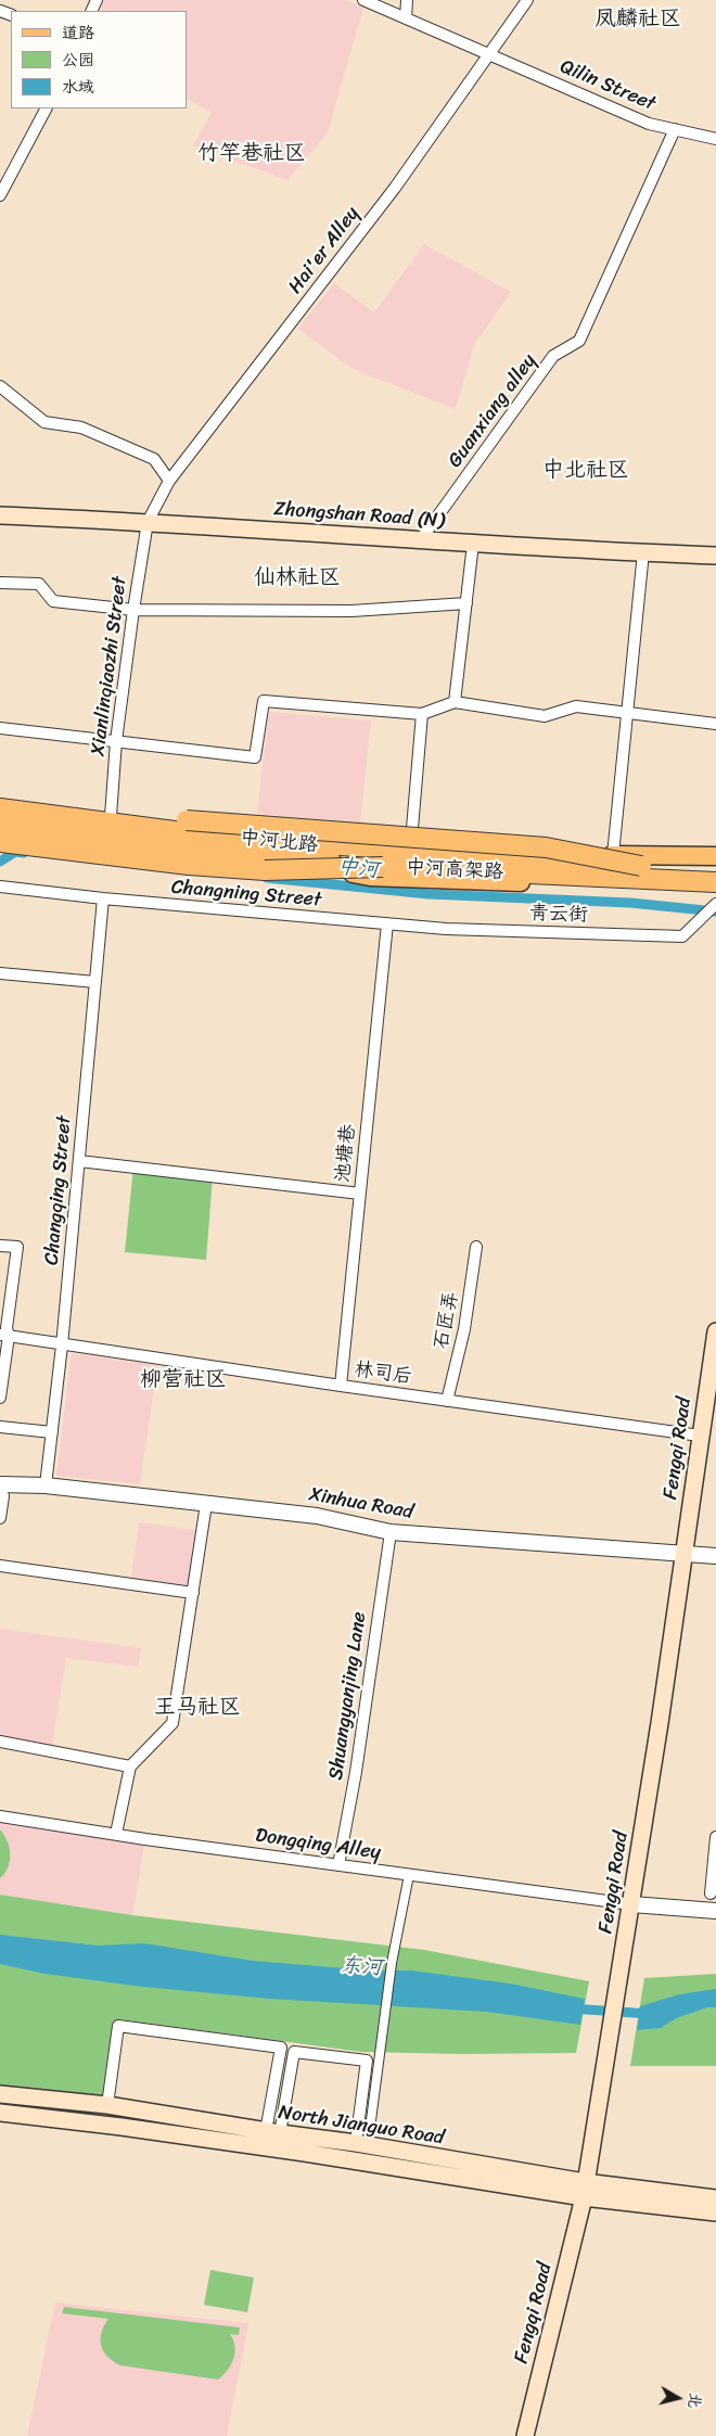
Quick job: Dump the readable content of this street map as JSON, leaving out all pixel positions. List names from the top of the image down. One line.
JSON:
{"streets":{"highway":["中河高架路"],"main road":["Zhongshan Road (N)","中河北路","Fengqi Road","North Jianguo Road"],"street":["Qilin Street","Hai'er Alley","Guanxiang alley","Xianlinqiaozhi Street","Changning Street","青云街","池塘巷","Changqing Street","石匠弄","林司后","Xinhua Road","Shuangyanjing Lane","Dongqing Alley"]},"crossings":[["Qilin Street","Hai'er Alley"],["Qilin Street","Guanxiang alley"],["Hai'er Alley","Zhongshan Road (N)"],["Hai'er Alley","Xianlinqiaozhi Street"],["Guanxiang alley","Zhongshan Road (N)"],["Zhongshan Road (N)","Xianlinqiaozhi Street"],["Xianlinqiaozhi Street","中河北路"],["中河北路","青云街"],["Changning Street","青云街"],["Changning Street","池塘巷"],["Changning Street","Changqing Street"],["青云街","池塘巷"],["池塘巷","林司后"],["Changqing Street","林司后"],["Changqing Street","Xinhua Road"],["石匠弄","林司后"],["林司后","Fengqi Road"],["Fengqi Road","Xinhua Road"],["Fengqi Road","Dongqing Alley"],["Fengqi Road","North Jianguo Road"],["Xinhua Road","Shuangyanjing Lane"],["Shuangyanjing Lane","Dongqing Alley"]],"districts":["凤麟社区","竹竿巷社区","中北社区","仙林社区","柳营社区","王马社区"],"water":["中河","东河"],"legend":["道路","公园","水域"],"north":"right"}
